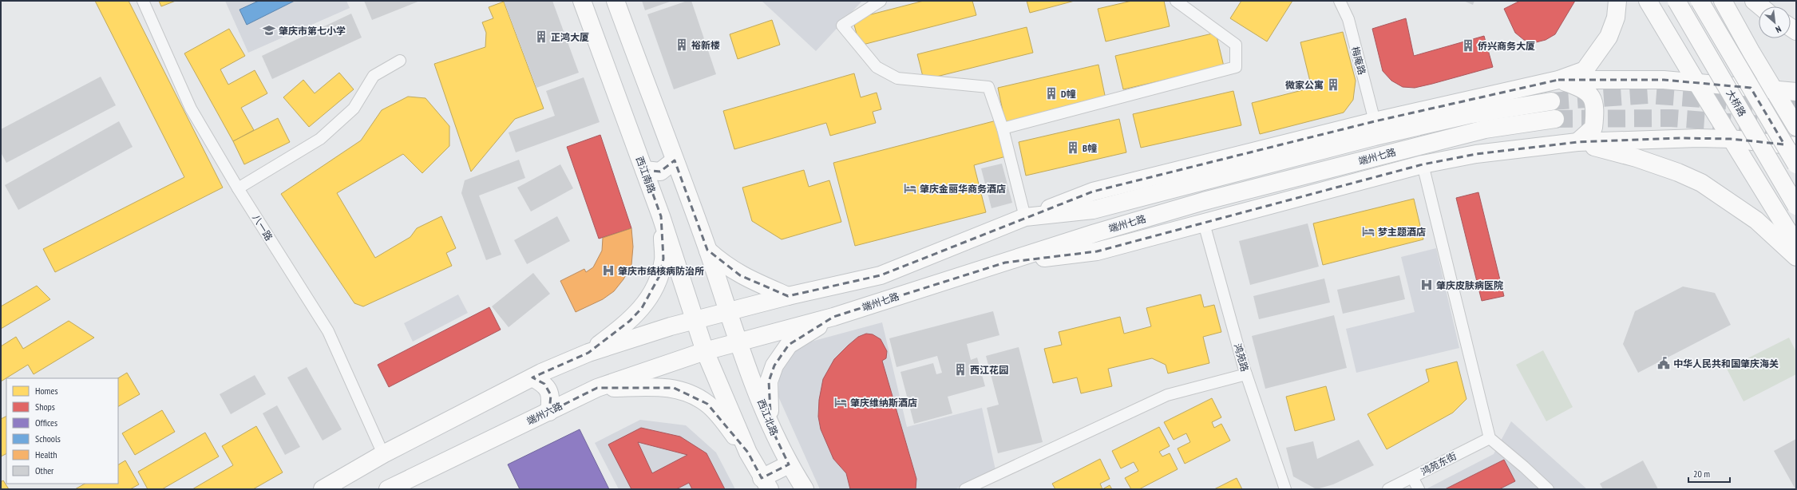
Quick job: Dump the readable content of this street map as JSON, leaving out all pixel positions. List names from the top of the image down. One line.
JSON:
{"streets":{"main road":["大桥路","端州七路","西江南路","端州六路","西江北路"],"street":["梅庵路","八一路","鸿苑路","鸿苑东街"]},"crossings":[["端州七路","西江南路"],["端州七路","端州六路"],["端州七路","西江北路"],["西江南路","端州六路"]],"places":{"school or university":["肇庆市第七小学"],"building":["正鸿大厦","裕新楼","侨兴商务大厦","微家公寓","D幢","B幢","西江花园"],"hotel":["肇庆金丽华商务酒店","梦主题酒店","肇庆维纳斯酒店"],"hospital":["肇庆市结核病防治所","肇庆皮肤病医院"],"public building":["中华人民共和国肇庆海关"]},"legend":["Homes","Shops","Offices","Schools","Health","Other"],"scale_bar":"20 m","north":"bottom right"}
